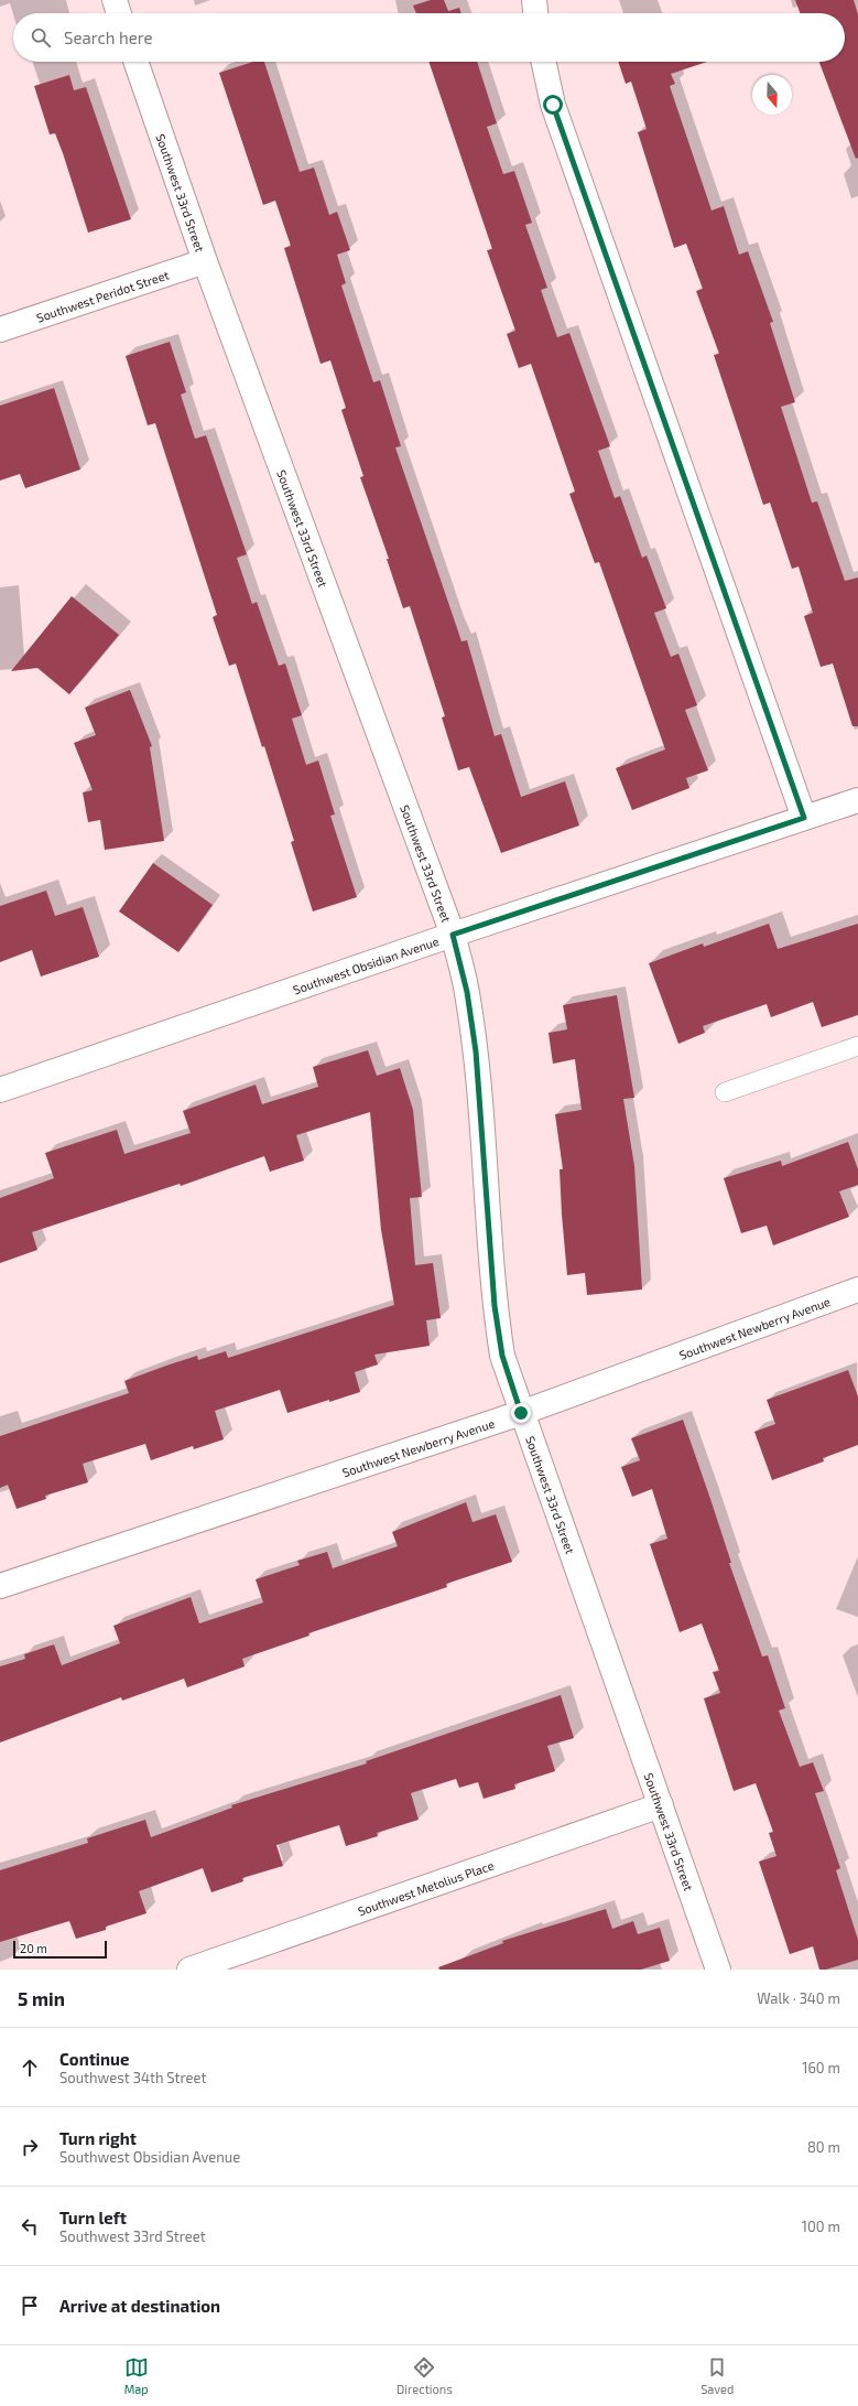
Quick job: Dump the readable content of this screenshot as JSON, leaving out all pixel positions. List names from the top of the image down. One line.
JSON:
{"streets":{"street":["Southwest 33rd Street","Southwest Peridot Street","Southwest Obsidian Avenue","Southwest Newberry Avenue","Southwest Metolius Place"]},"crossings":[["Southwest 33rd Street","Southwest Peridot Street"],["Southwest 33rd Street","Southwest Obsidian Avenue"],["Southwest 33rd Street","Southwest Newberry Avenue"],["Southwest 33rd Street","Southwest Metolius Place"]],"scale_bar":"20 m","north":"bottom","page":{"search":"Search here","scale":"20 m","heading":["5 min","Walk · 340 m"],"list":[["Continue","Southwest 34th Street","160 m"],["Turn right","Southwest Obsidian Avenue","80 m"],["Turn left","Southwest 33rd Street","100 m"],"Arrive at destination"],"nav":["Map","Directions","Saved"]}}
